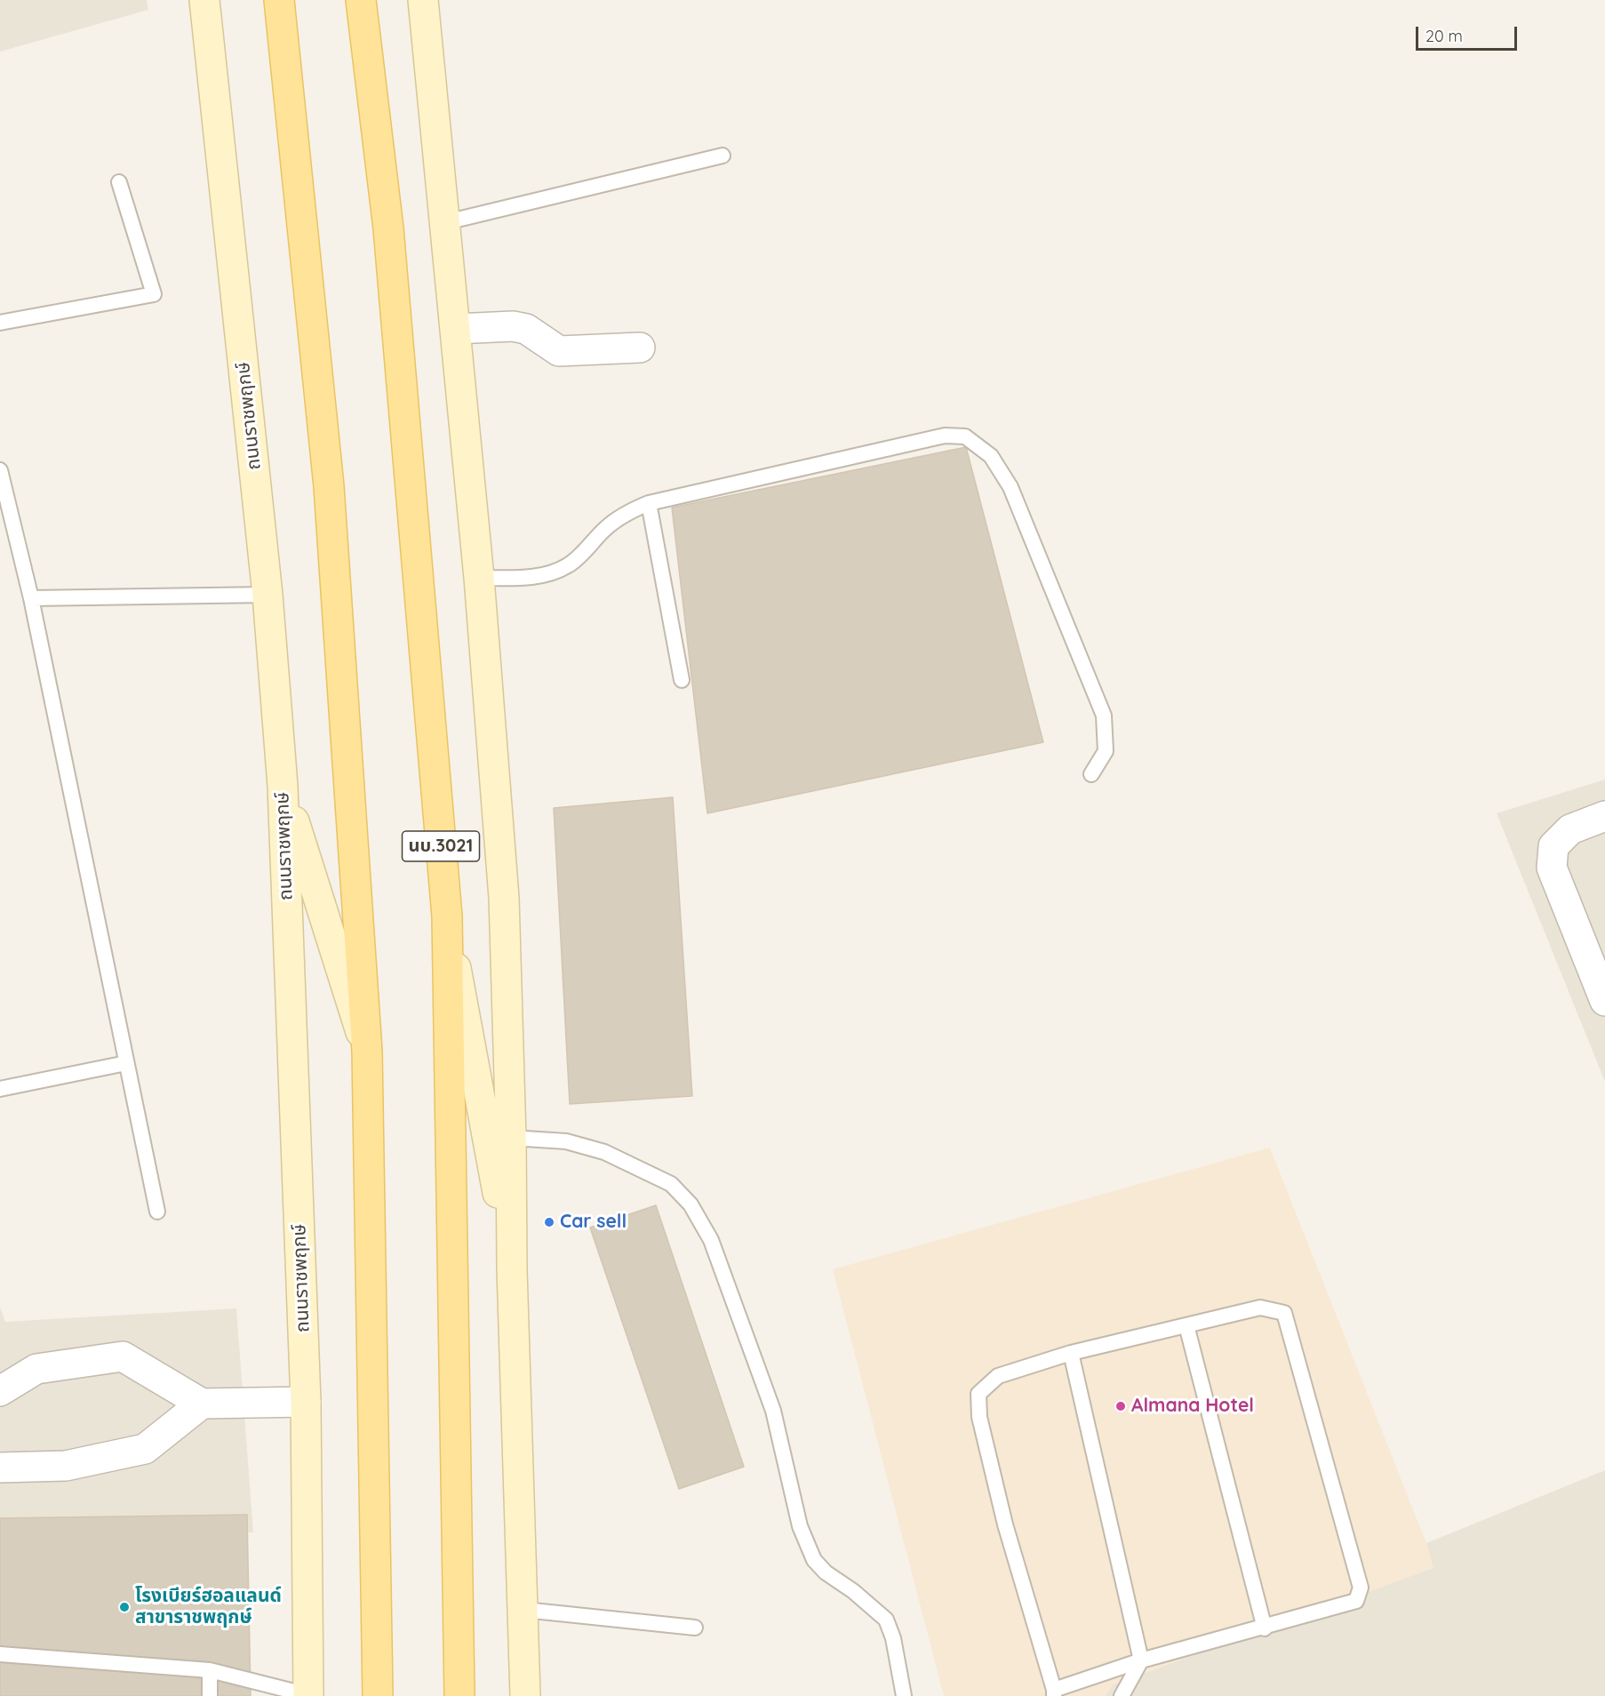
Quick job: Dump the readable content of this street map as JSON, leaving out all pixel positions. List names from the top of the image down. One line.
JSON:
{"streets":{"main road":["ถนนราชพฤกษ์","นบ.3021"]},"places":["Car sell","Almana Hotel","โรงเบียร์ฮอลแลนด์ สาขาราชพฤกษ์"],"scale_bar":"20 m"}
